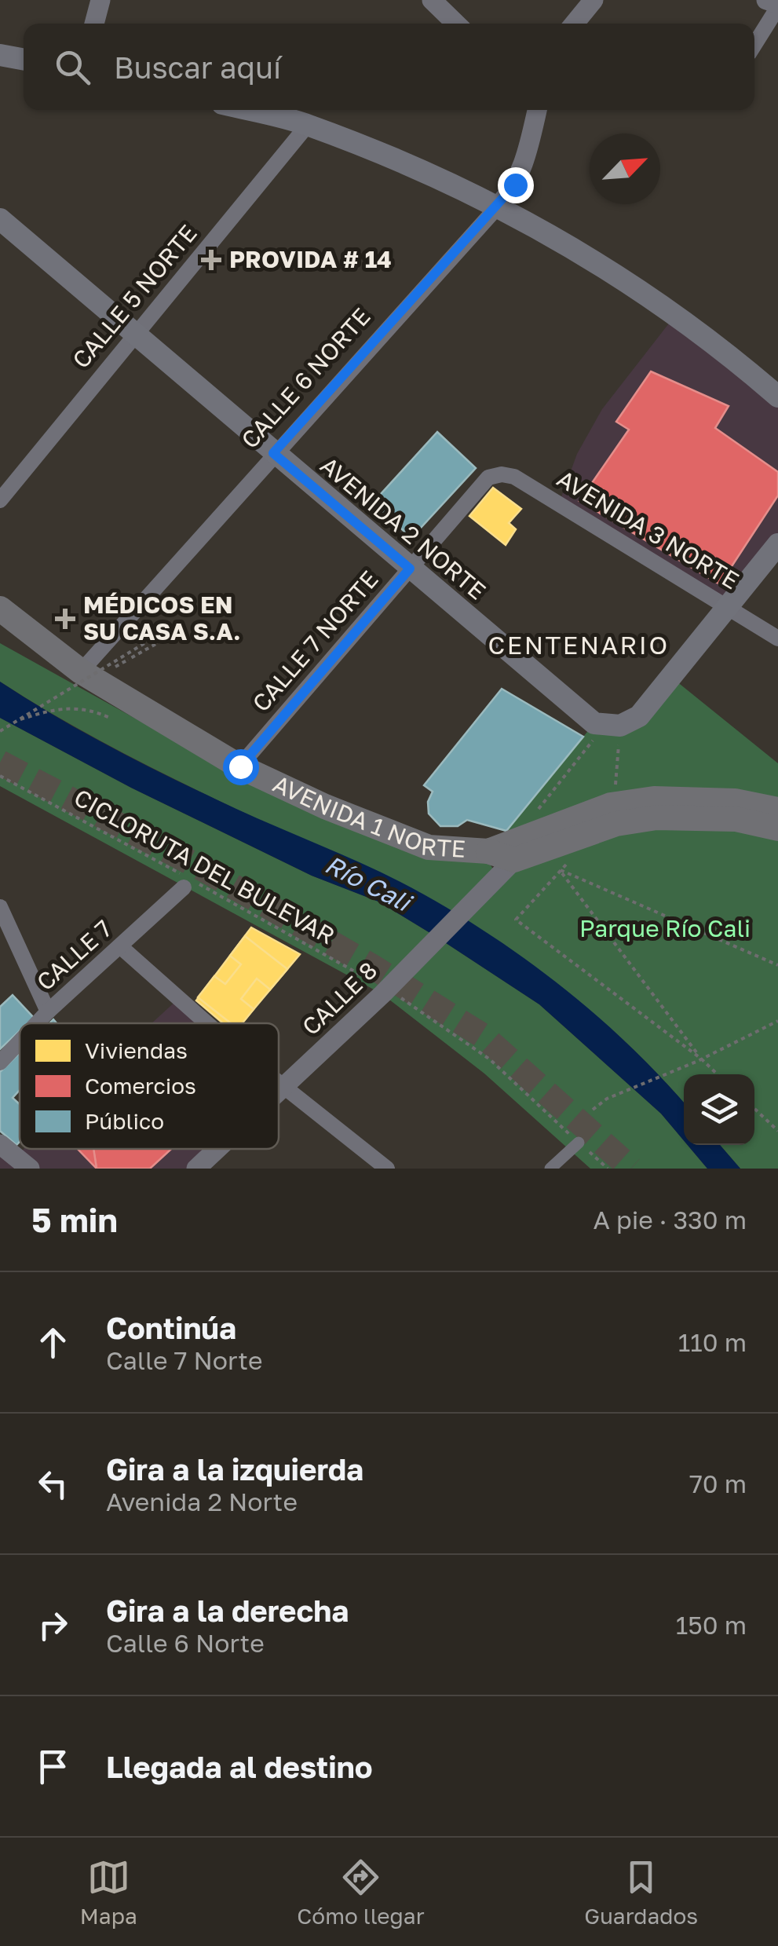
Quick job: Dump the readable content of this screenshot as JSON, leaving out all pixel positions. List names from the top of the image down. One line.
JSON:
{"streets":{"main road":["AVENIDA 2 NORTE","AVENIDA 1 NORTE"],"street":["CALLE 5 NORTE","CALLE 6 NORTE","AVENIDA 3 NORTE","CALLE 7 NORTE","CALLE 7","CALLE 8"],"path":["CICLORUTA DEL BULEVAR"]},"crossings":[["CALLE 5 NORTE","AVENIDA 2 NORTE"],["CALLE 6 NORTE","AVENIDA 2 NORTE"],["CALLE 6 NORTE","AVENIDA 1 NORTE"],["AVENIDA 2 NORTE","CALLE 7 NORTE"],["AVENIDA 3 NORTE","CALLE 7 NORTE"],["CALLE 7 NORTE","AVENIDA 1 NORTE"],["CICLORUTA DEL BULEVAR","CALLE 8"]],"districts":["CENTENARIO"],"water":["Río Cali"],"parks":["Parque Río Cali"],"places":{"health":["PROVIDA # 14","MÉDICOS EN SU CASA S.A."]},"legend":["Viviendas","Comercios","Público"],"north":"top right","page":{"search":"Buscar aquí","heading":["5 min","A pie · 330 m"],"list":[["Continúa","Calle 7 Norte","110 m"],["Gira a la izquierda","Avenida 2 Norte","70 m"],["Gira a la derecha","Calle 6 Norte","150 m"],"Llegada al destino"],"nav":["Mapa","Cómo llegar","Guardados"]}}
